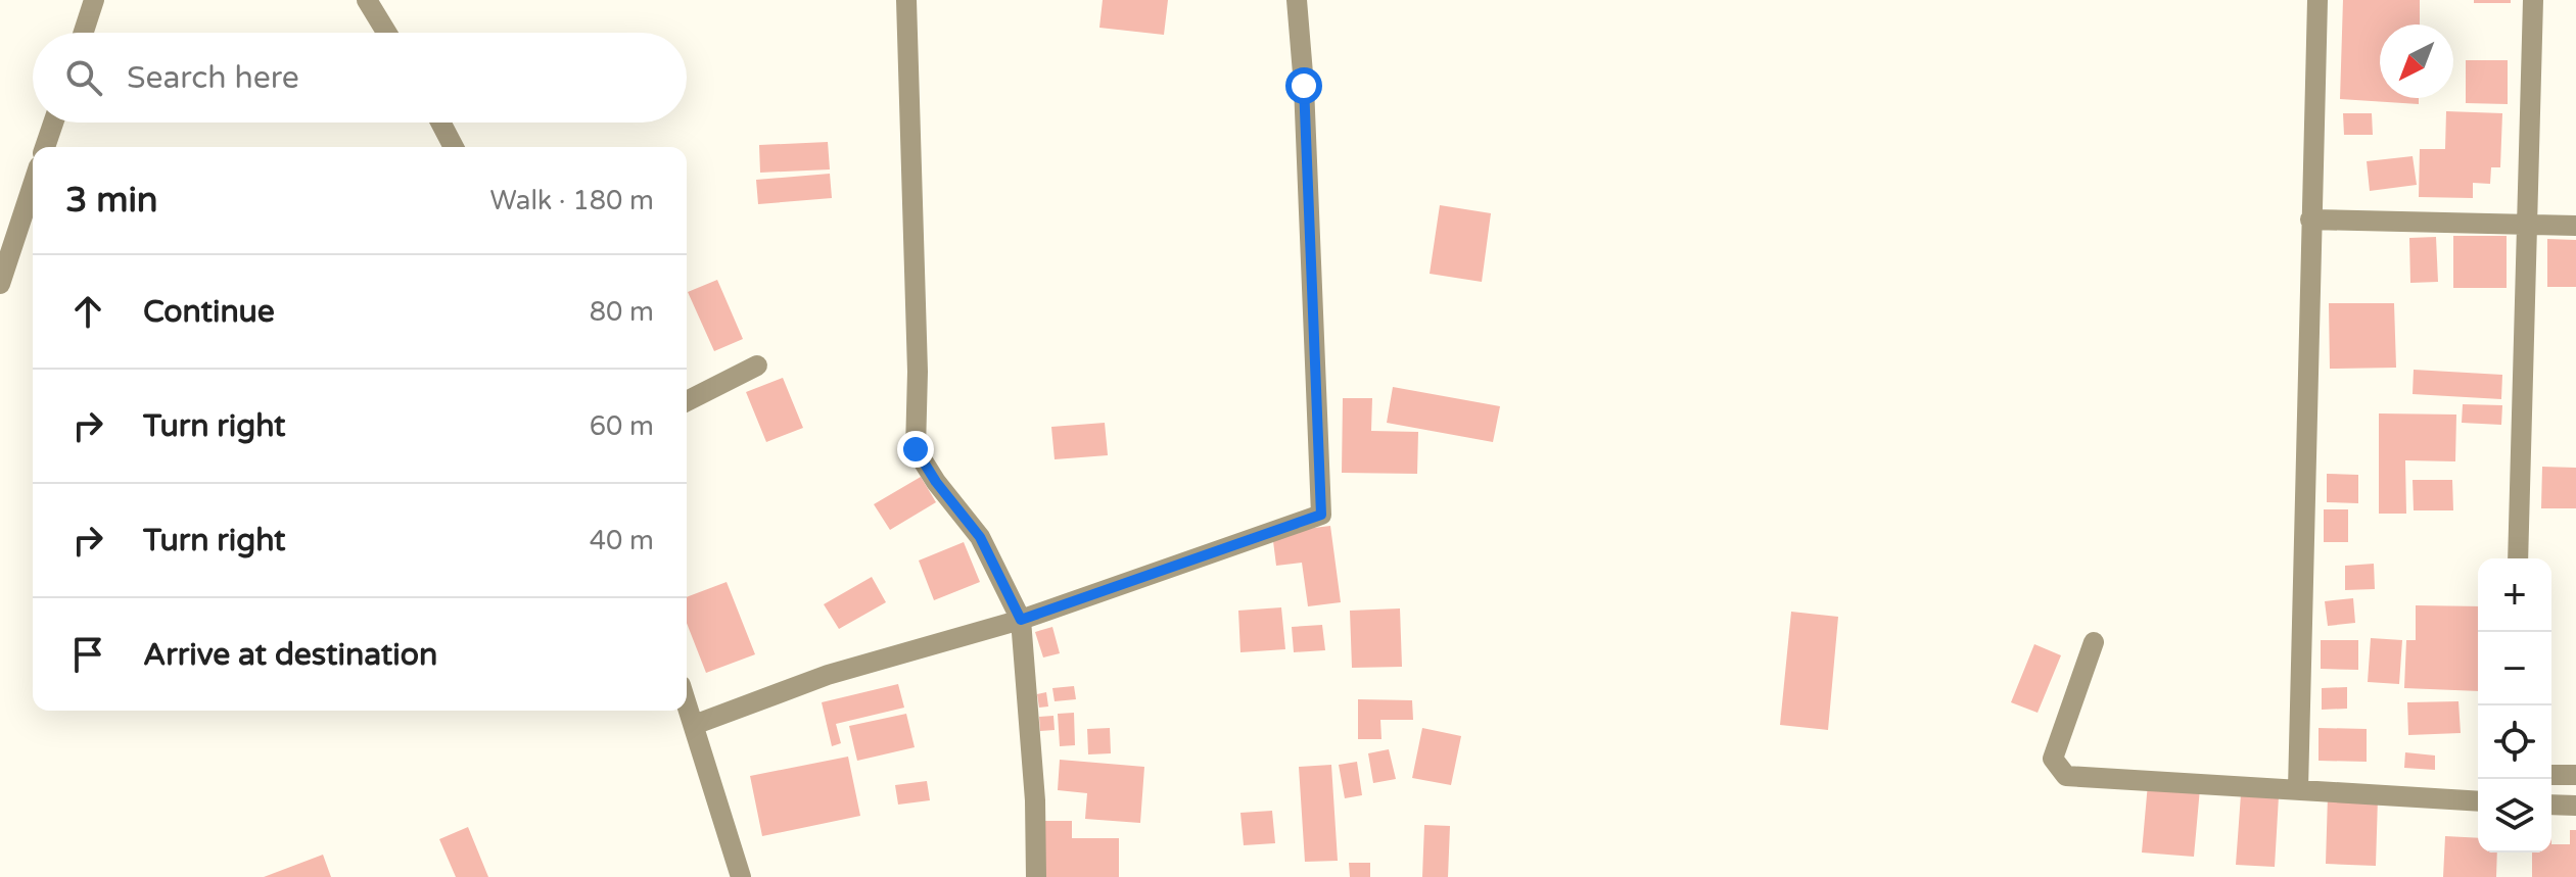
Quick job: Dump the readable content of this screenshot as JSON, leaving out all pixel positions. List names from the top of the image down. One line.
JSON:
{"north":"bottom left","page":{"search":"Search here","heading":["3 min","Walk · 180 m"],"list":[["Continue","80 m"],["Turn right","60 m"],["Turn right","40 m"],"Arrive at destination"],"map_buttons":["+","−"]}}
